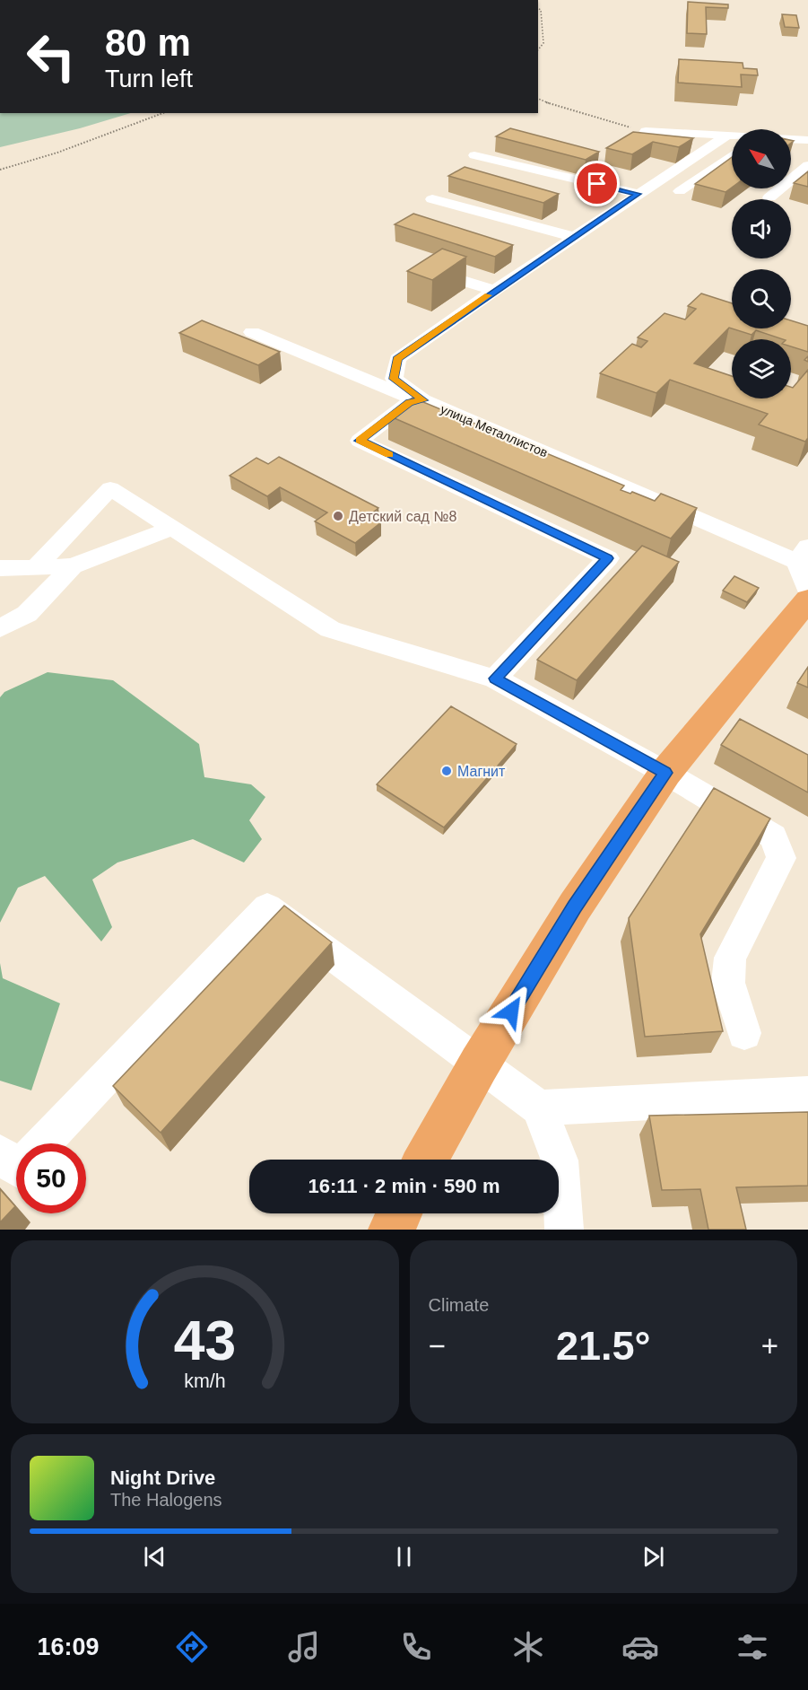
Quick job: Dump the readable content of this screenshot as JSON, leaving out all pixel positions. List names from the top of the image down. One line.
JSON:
{"streets":{"street":["улица Металлистов"]},"places":["Детский сад №8","Магнит"],"north":"top left","page":{"turn":["80 m","Turn left"],"limit":"50","trip":"16:11 · 2 min · 590 m","tile":"Climate","heat":["−","21.5°","+"],"song":["Night Drive","The Halogens"],"tabs":"16:09","gauge":["43","km/h"]}}
